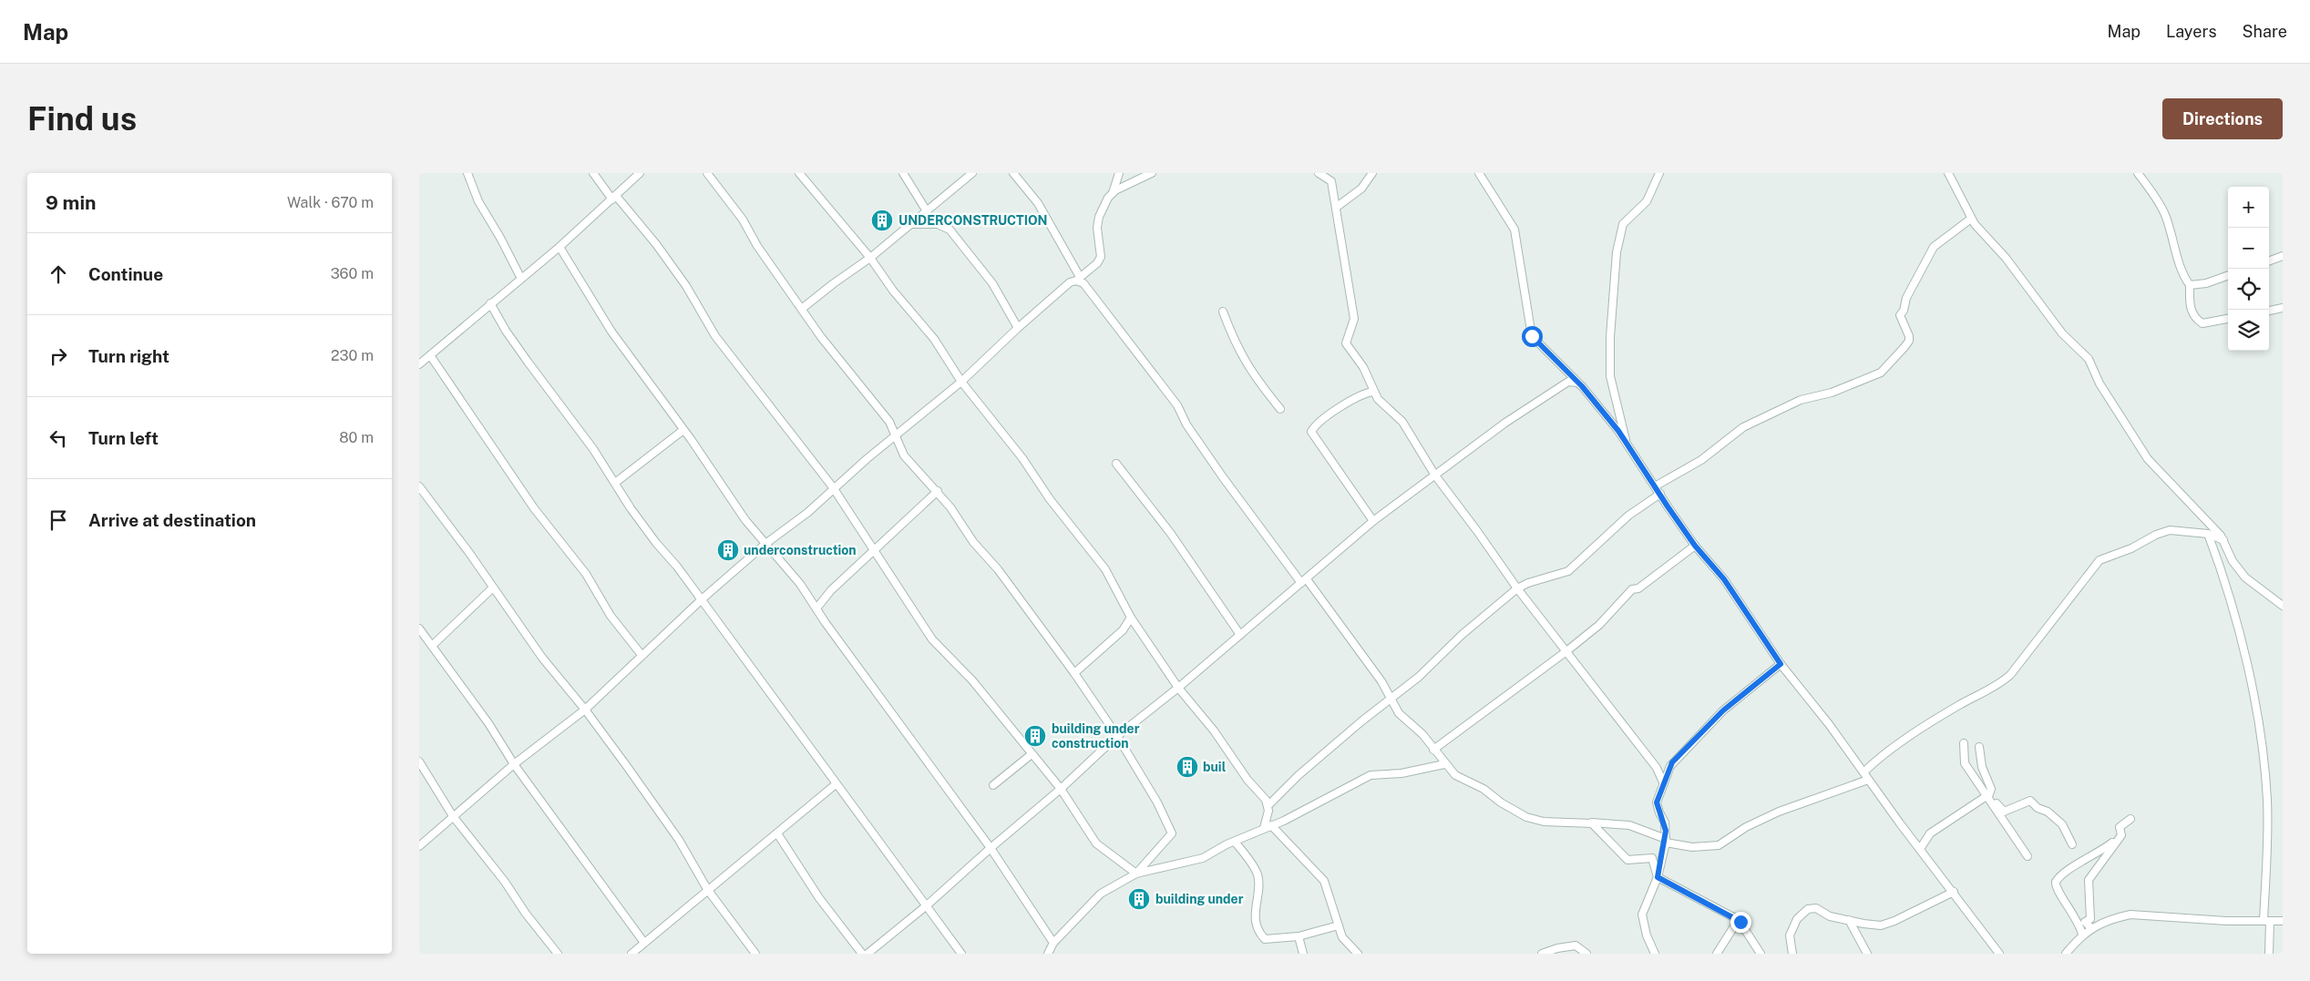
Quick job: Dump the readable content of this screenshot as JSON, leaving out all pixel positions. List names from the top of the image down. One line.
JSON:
{"places":{"building":["UNDERCONSTRUCTION","underconstruction","building under construction","buil","building under"]},"page":{"header":"Map","nav":["Map","Layers","Share"],"buttons":"Directions","title":"Find us","heading":["9 min","Walk · 670 m"],"map_buttons":["+","−"],"list":[["Continue","360 m"],["Turn right","230 m"],["Turn left","80 m"],"Arrive at destination"]}}
